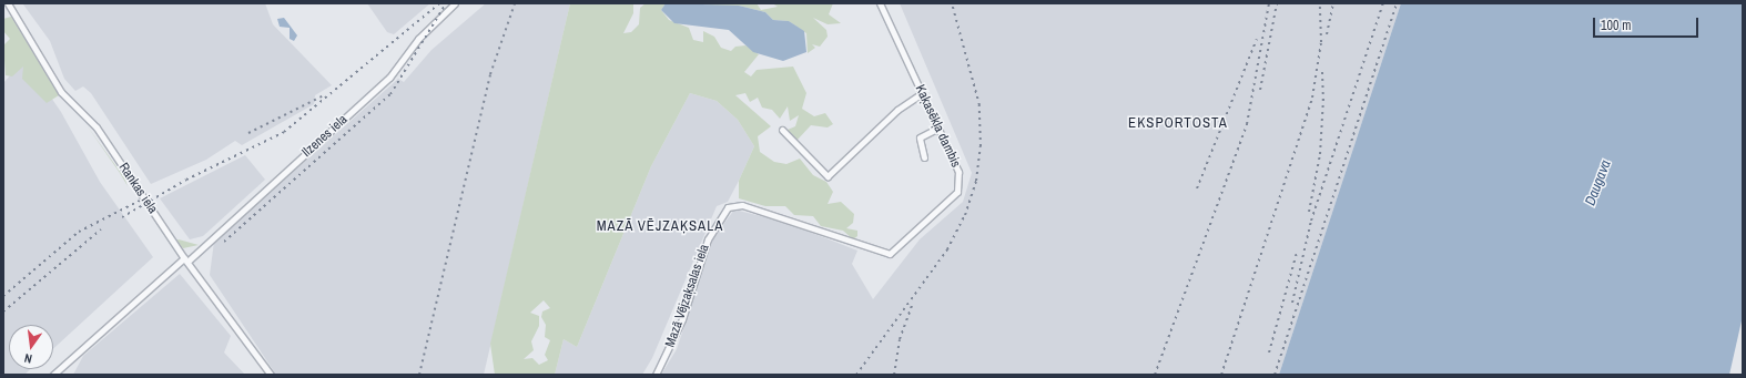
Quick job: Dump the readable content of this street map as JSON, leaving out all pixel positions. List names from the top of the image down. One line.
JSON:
{"streets":{"street":["Kaķasēkļa dambis","Ilzenes iela","Rankas iela","Mazā Vējzaķsalas iela"]},"crossings":[["Kaķasēkļa dambis","Mazā Vējzaķsalas iela"],["Ilzenes iela","Rankas iela"]],"districts":["EKSPORTOSTA","MAZĀ VĒJZAĶSALA"],"water":["Daugava"],"scale_bar":"100 m","north":"bottom"}
